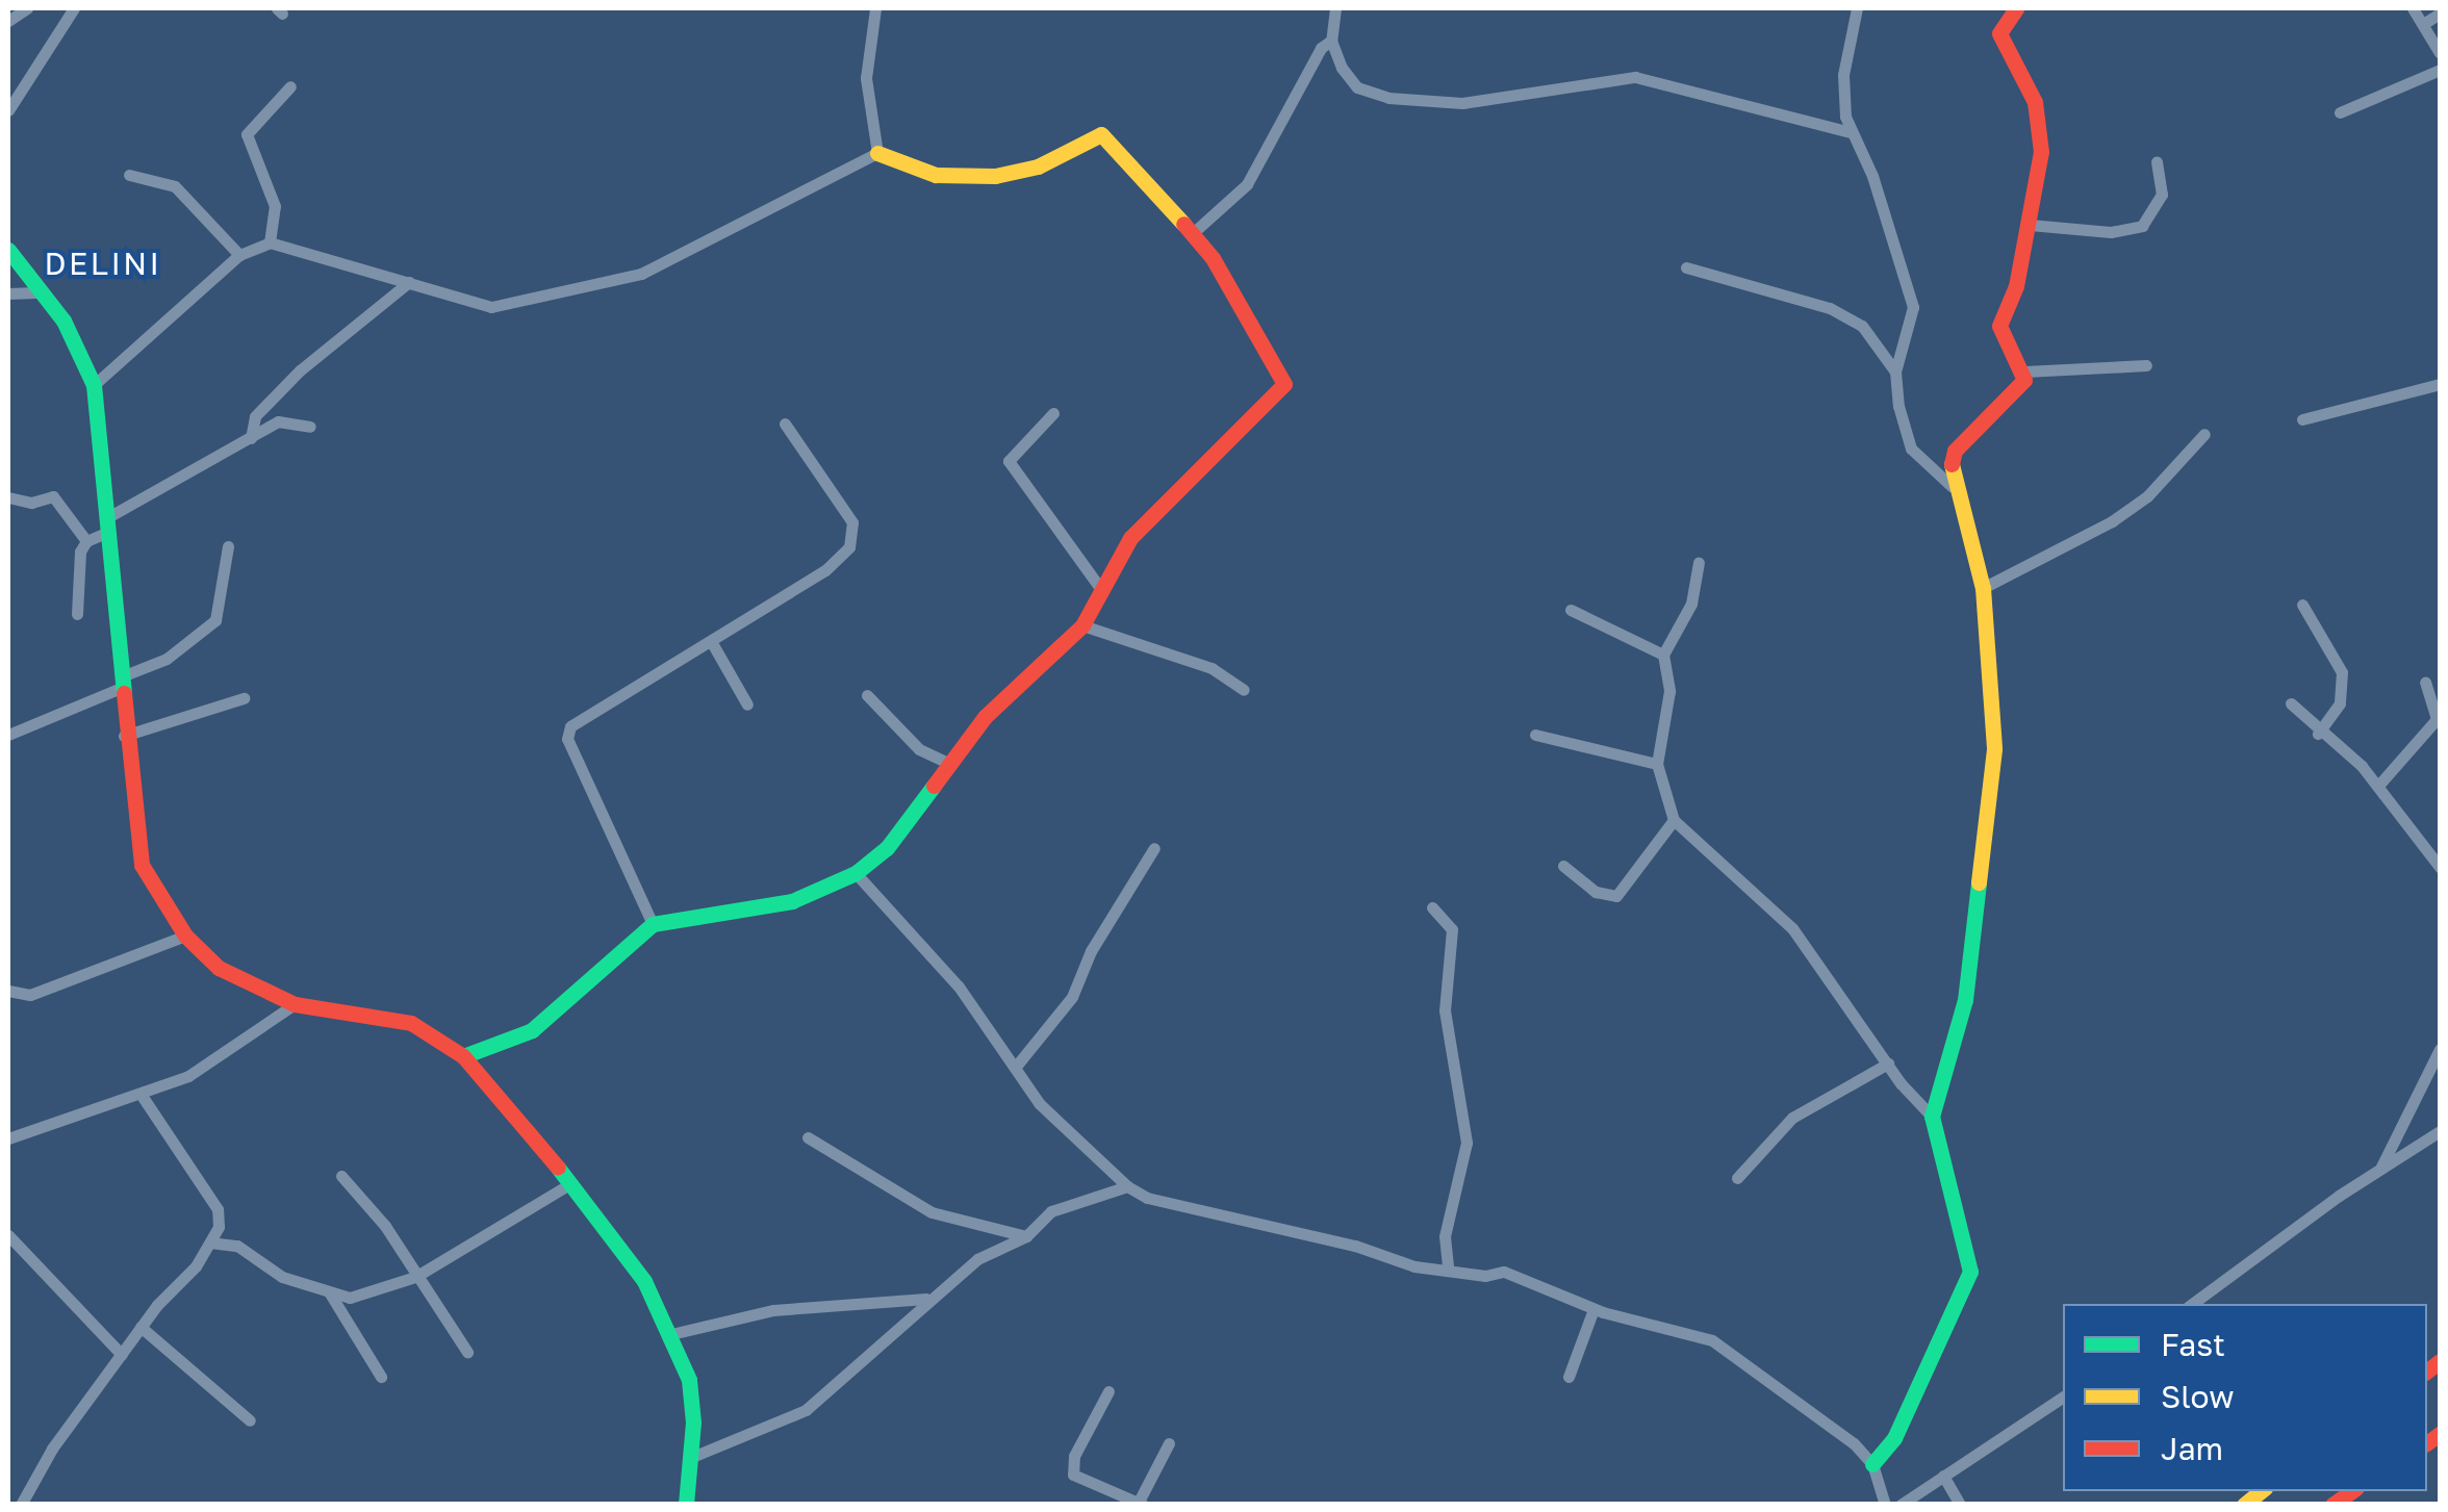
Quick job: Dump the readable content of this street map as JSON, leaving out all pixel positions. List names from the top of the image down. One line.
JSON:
{"districts":["DELINI"],"legend":["Fast","Slow","Jam"]}
